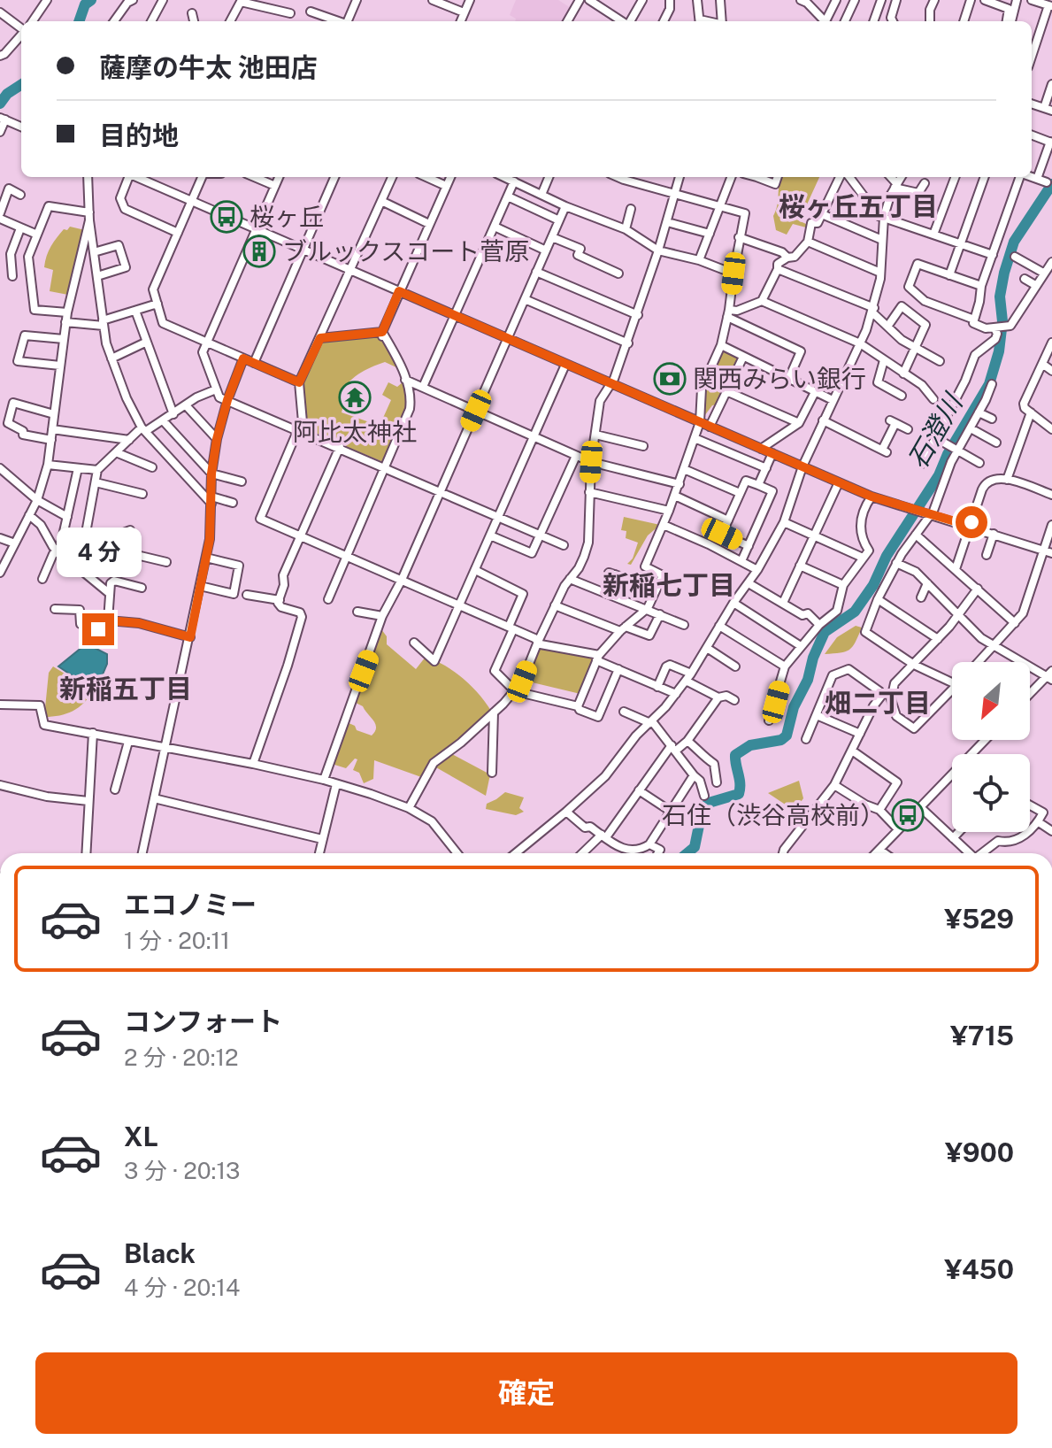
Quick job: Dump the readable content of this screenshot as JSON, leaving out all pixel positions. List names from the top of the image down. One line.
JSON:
{"districts":["桜ヶ丘五丁目","新稲七丁目","新稲五丁目","畑二丁目"],"water":["石澄川"],"places":{"bus stop":["桜ヶ丘","石住（渋谷高校前）"],"building":["ブルックスコート菅原"],"bank":["関西みらい銀行"],"temple":["阿比太神社"]},"north":"bottom left","page":{"banner":["薩摩の牛太 池田店","目的地"],"bubble":"4 分","list":[{"name":"エコノミー","note":"1 分 · 20:11","value":"¥529"},{"name":"コンフォート","note":"2 分 · 20:12","value":"¥715"},{"name":"XL","note":"3 分 · 20:13","value":"¥900"},{"name":"Black","note":"4 分 · 20:14","value":"¥450"}],"buttons":"確定"}}
